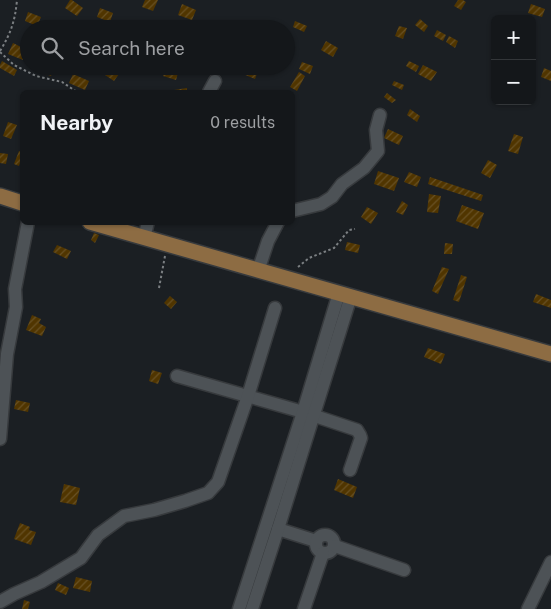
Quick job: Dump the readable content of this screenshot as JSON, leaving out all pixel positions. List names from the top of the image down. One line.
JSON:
{"page":{"map_buttons":["+","−"],"search":"Search here","heading":["Nearby","0 results"]}}
